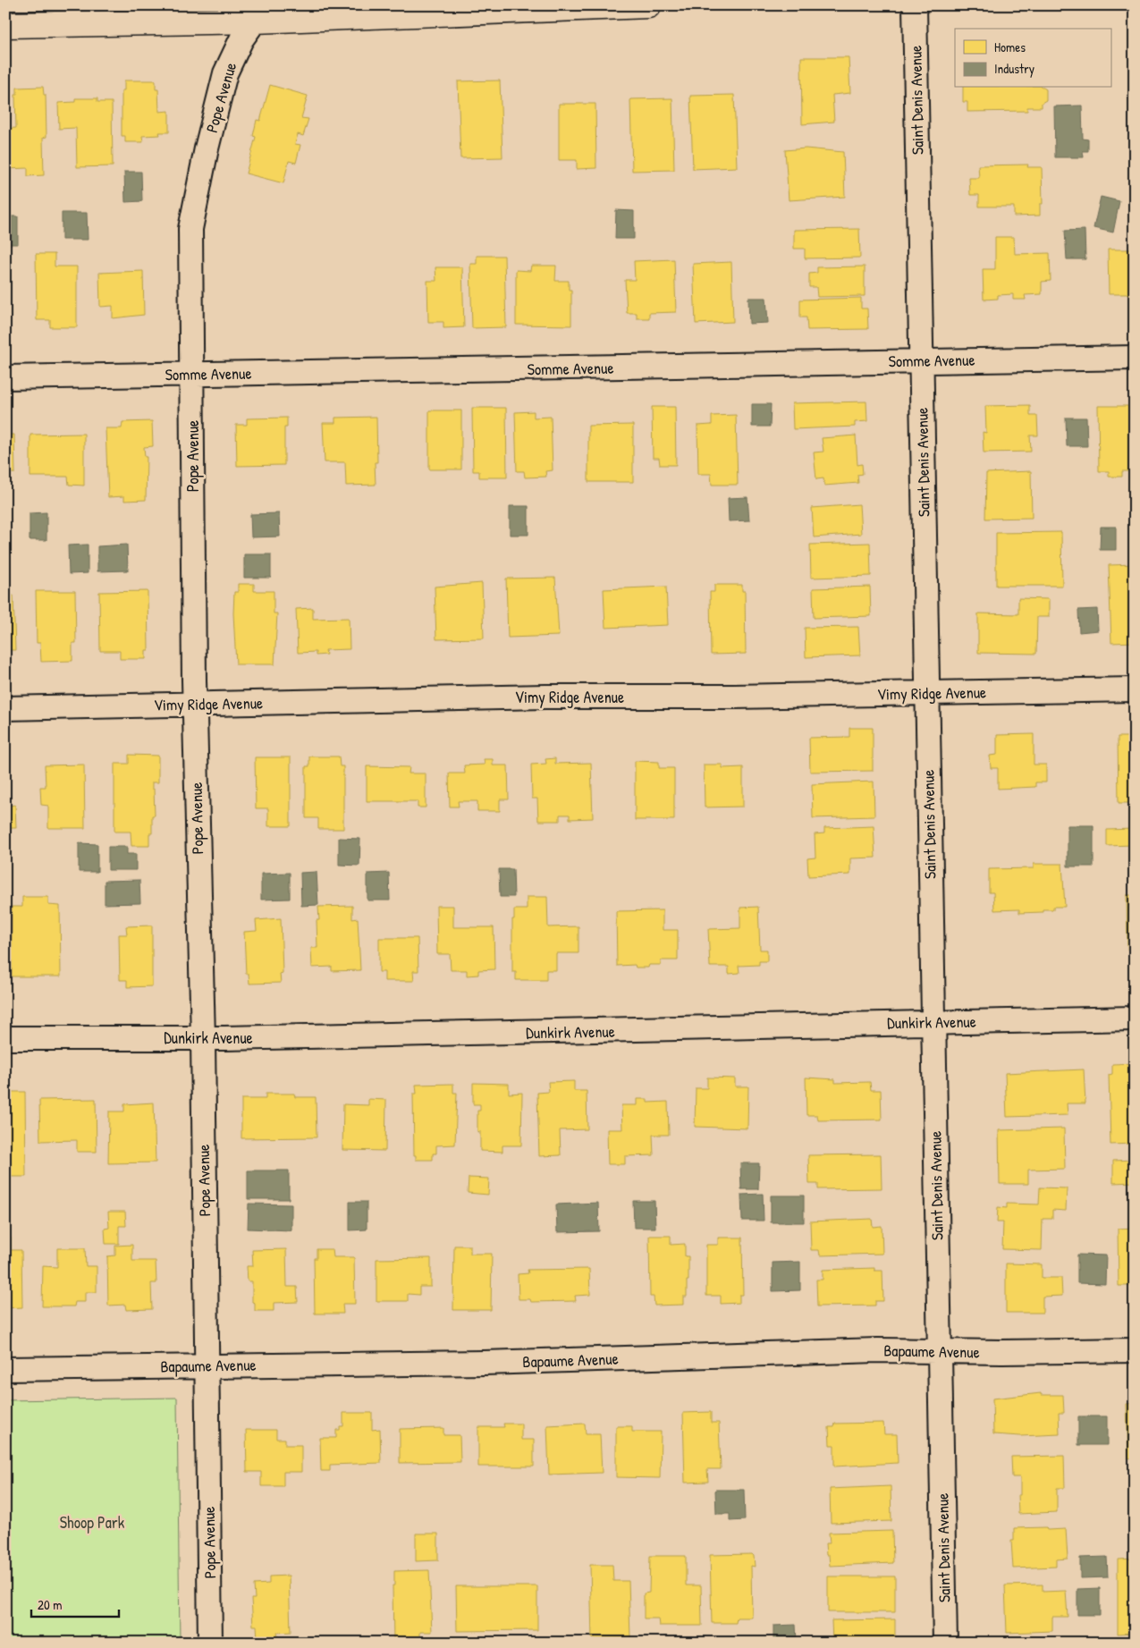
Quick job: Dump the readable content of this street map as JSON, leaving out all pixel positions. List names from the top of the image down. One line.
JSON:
{"streets":{"street":["Pope Avenue","Saint Denis Avenue","Somme Avenue","Vimy Ridge Avenue","Dunkirk Avenue","Bapaume Avenue"]},"crossings":[["Pope Avenue","Somme Avenue"],["Pope Avenue","Vimy Ridge Avenue"],["Pope Avenue","Dunkirk Avenue"],["Pope Avenue","Bapaume Avenue"],["Saint Denis Avenue","Somme Avenue"],["Saint Denis Avenue","Vimy Ridge Avenue"],["Saint Denis Avenue","Dunkirk Avenue"],["Saint Denis Avenue","Bapaume Avenue"]],"parks":["Shoop Park"],"legend":["Homes","Industry"],"scale_bar":"20 m"}
